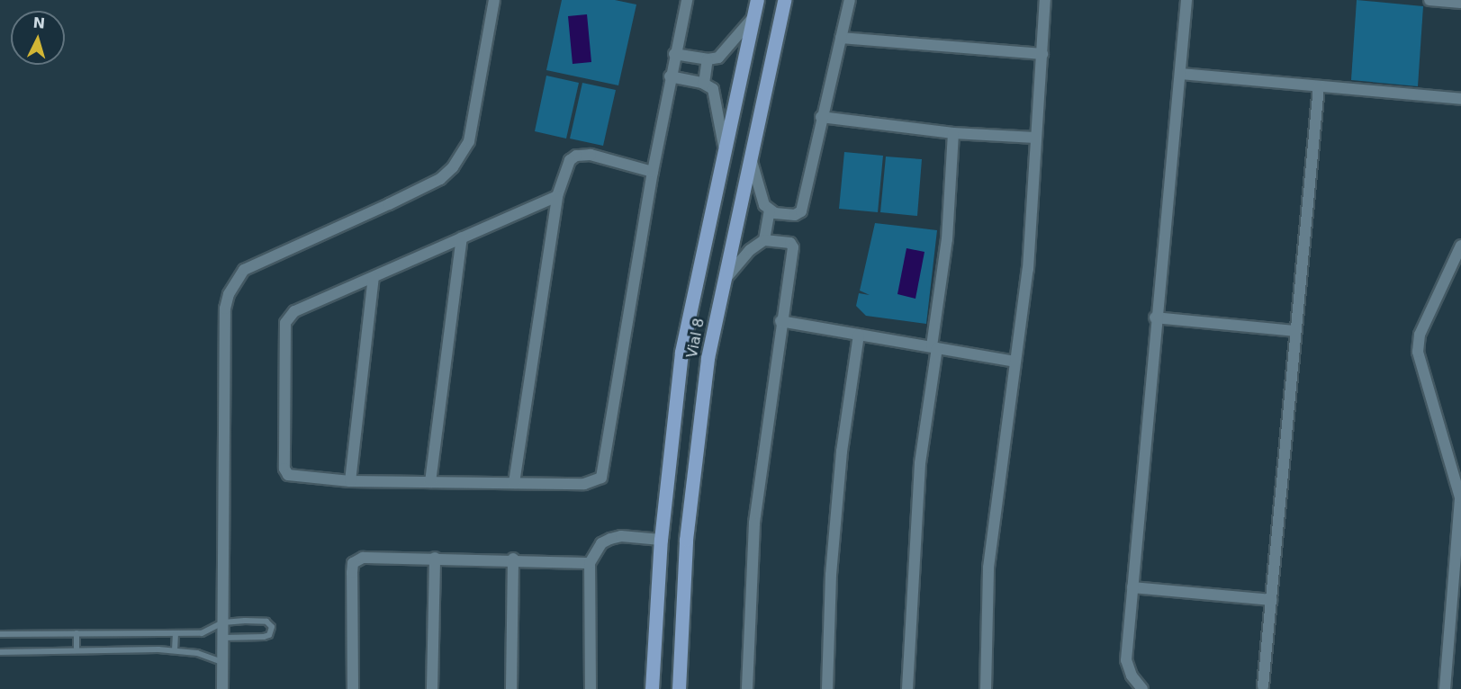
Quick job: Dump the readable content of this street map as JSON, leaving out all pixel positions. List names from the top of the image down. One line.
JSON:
{"streets":{"main road":["Vial 8"]},"north":"top"}
